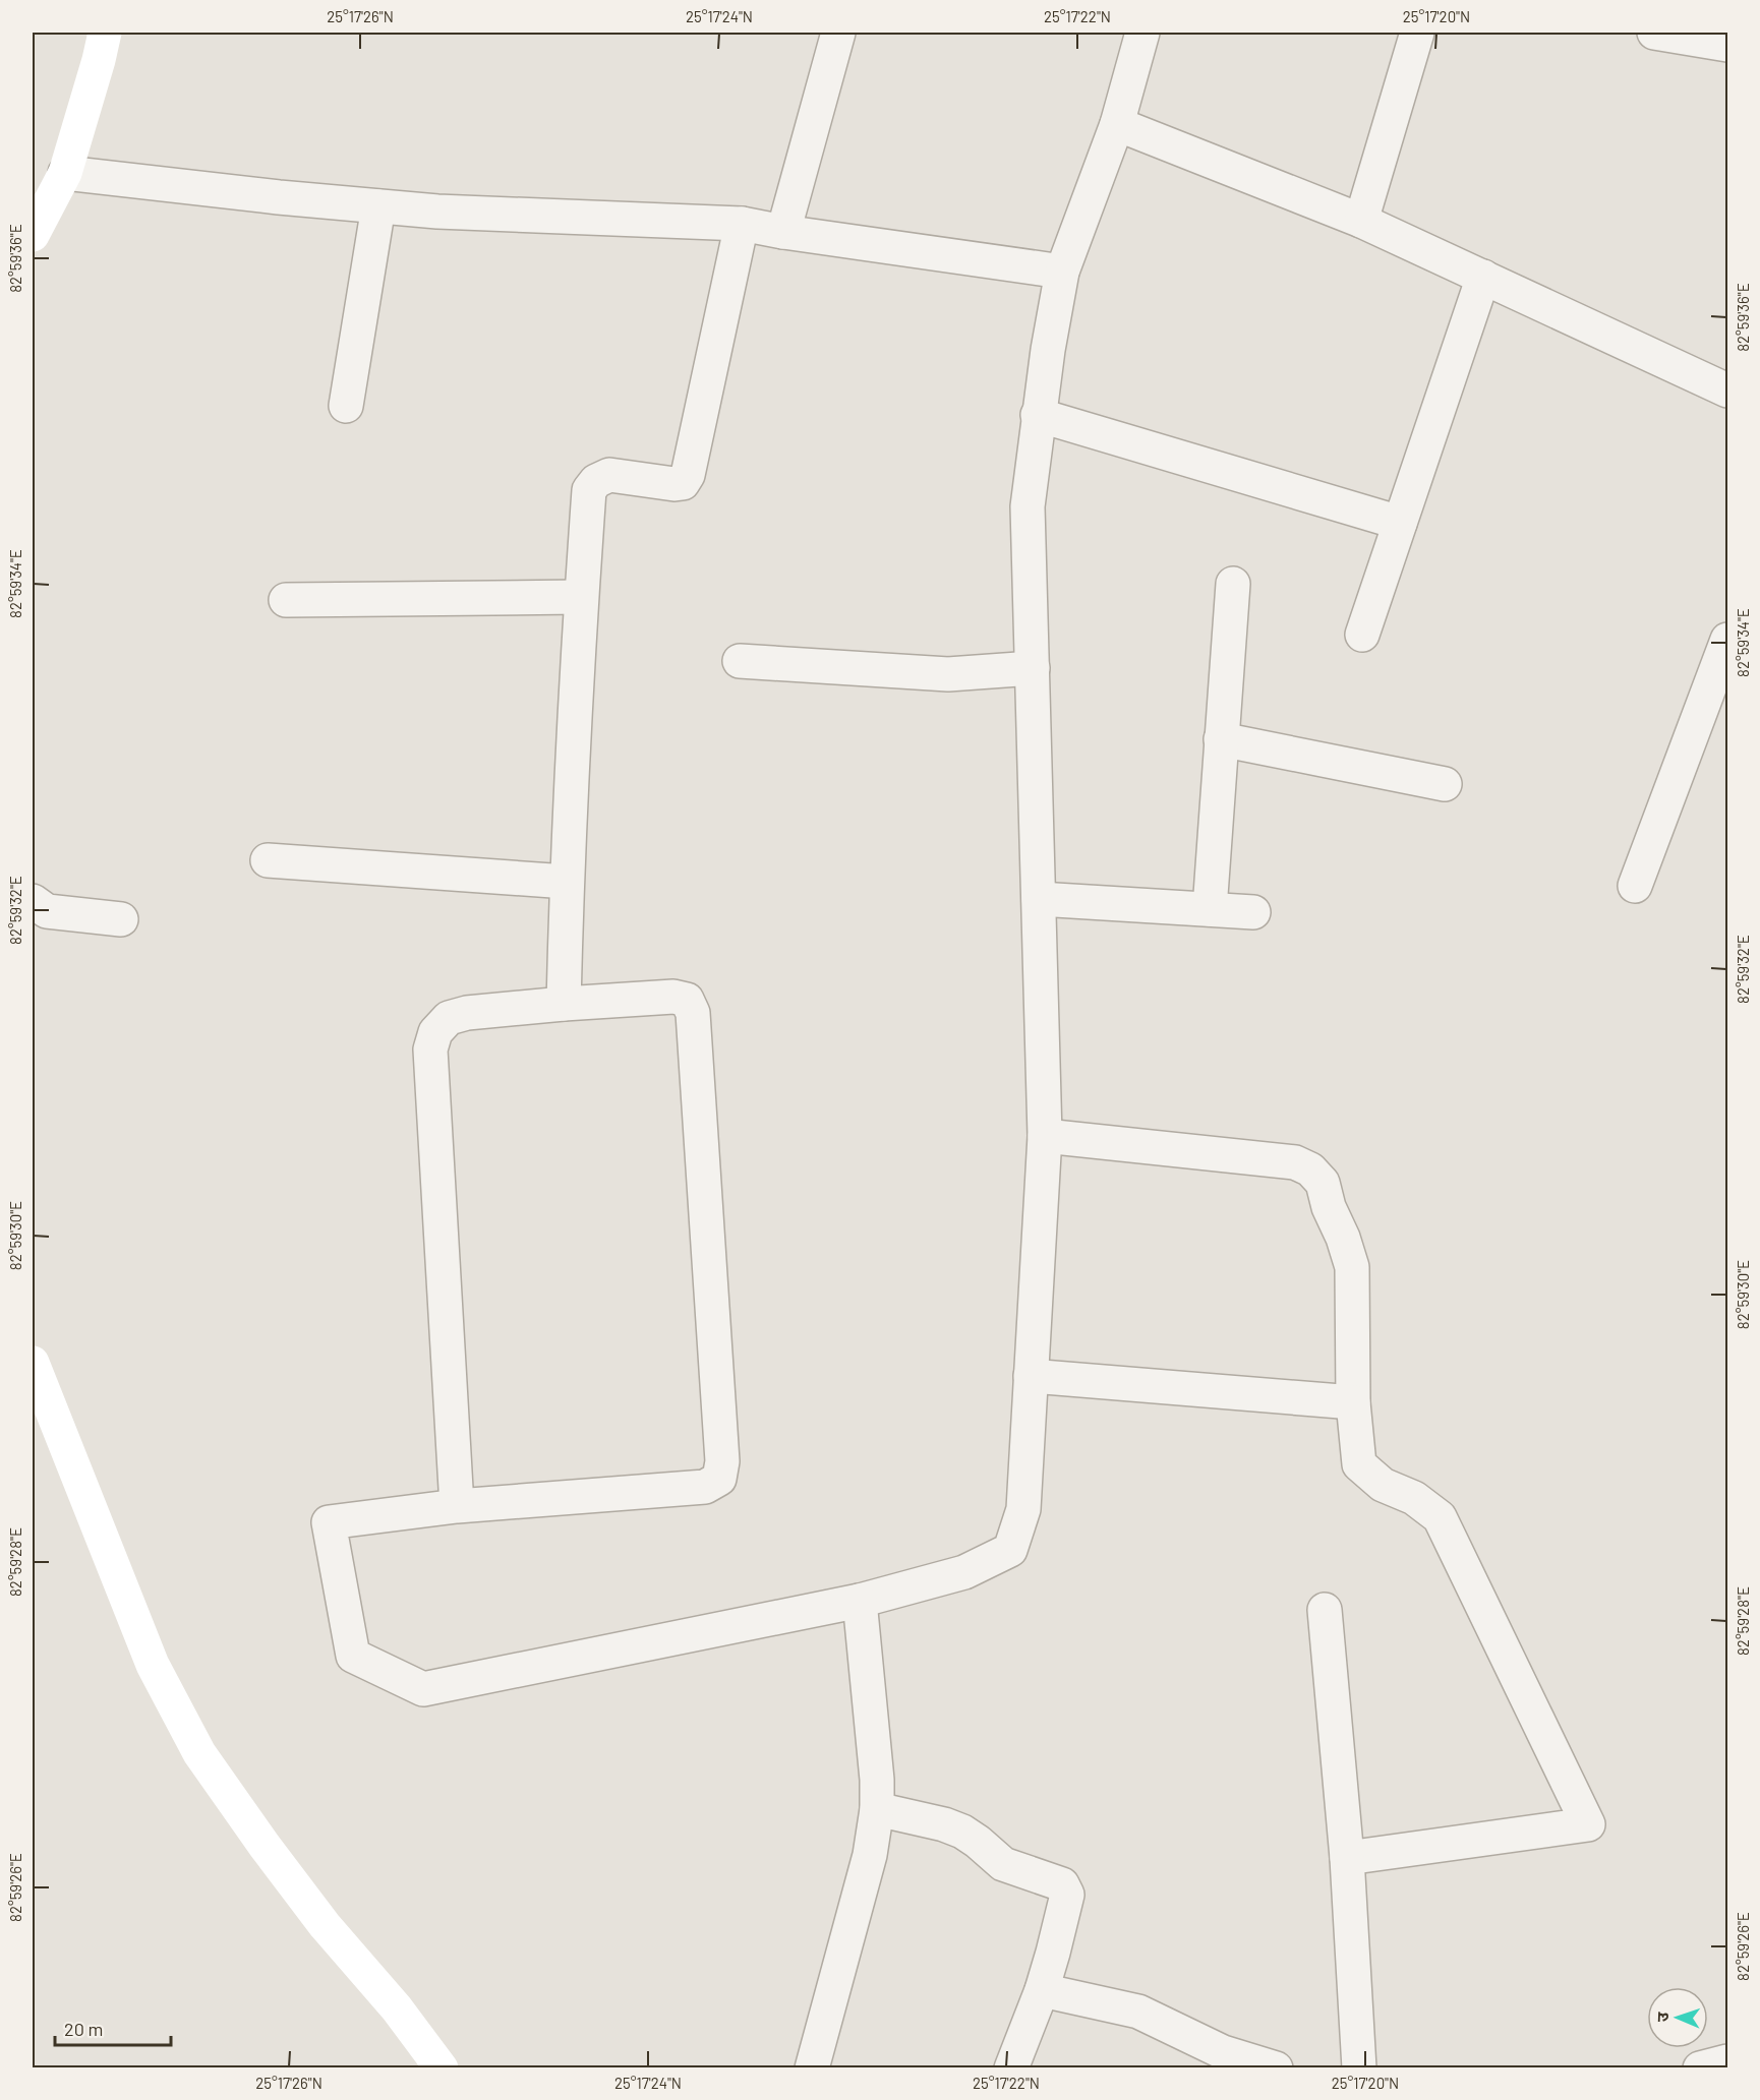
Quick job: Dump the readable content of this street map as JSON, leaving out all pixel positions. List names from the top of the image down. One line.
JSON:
{"scale_bar":"20 m","north":"left","coordinates":["25°17'26\"N","25°17'24\"N","25°17'22\"N","25°17'20\"N","82°59'36\"E","82°59'34\"E","82°59'32\"E","82°59'30\"E","82°59'28\"E","82°59'26\"E"]}
